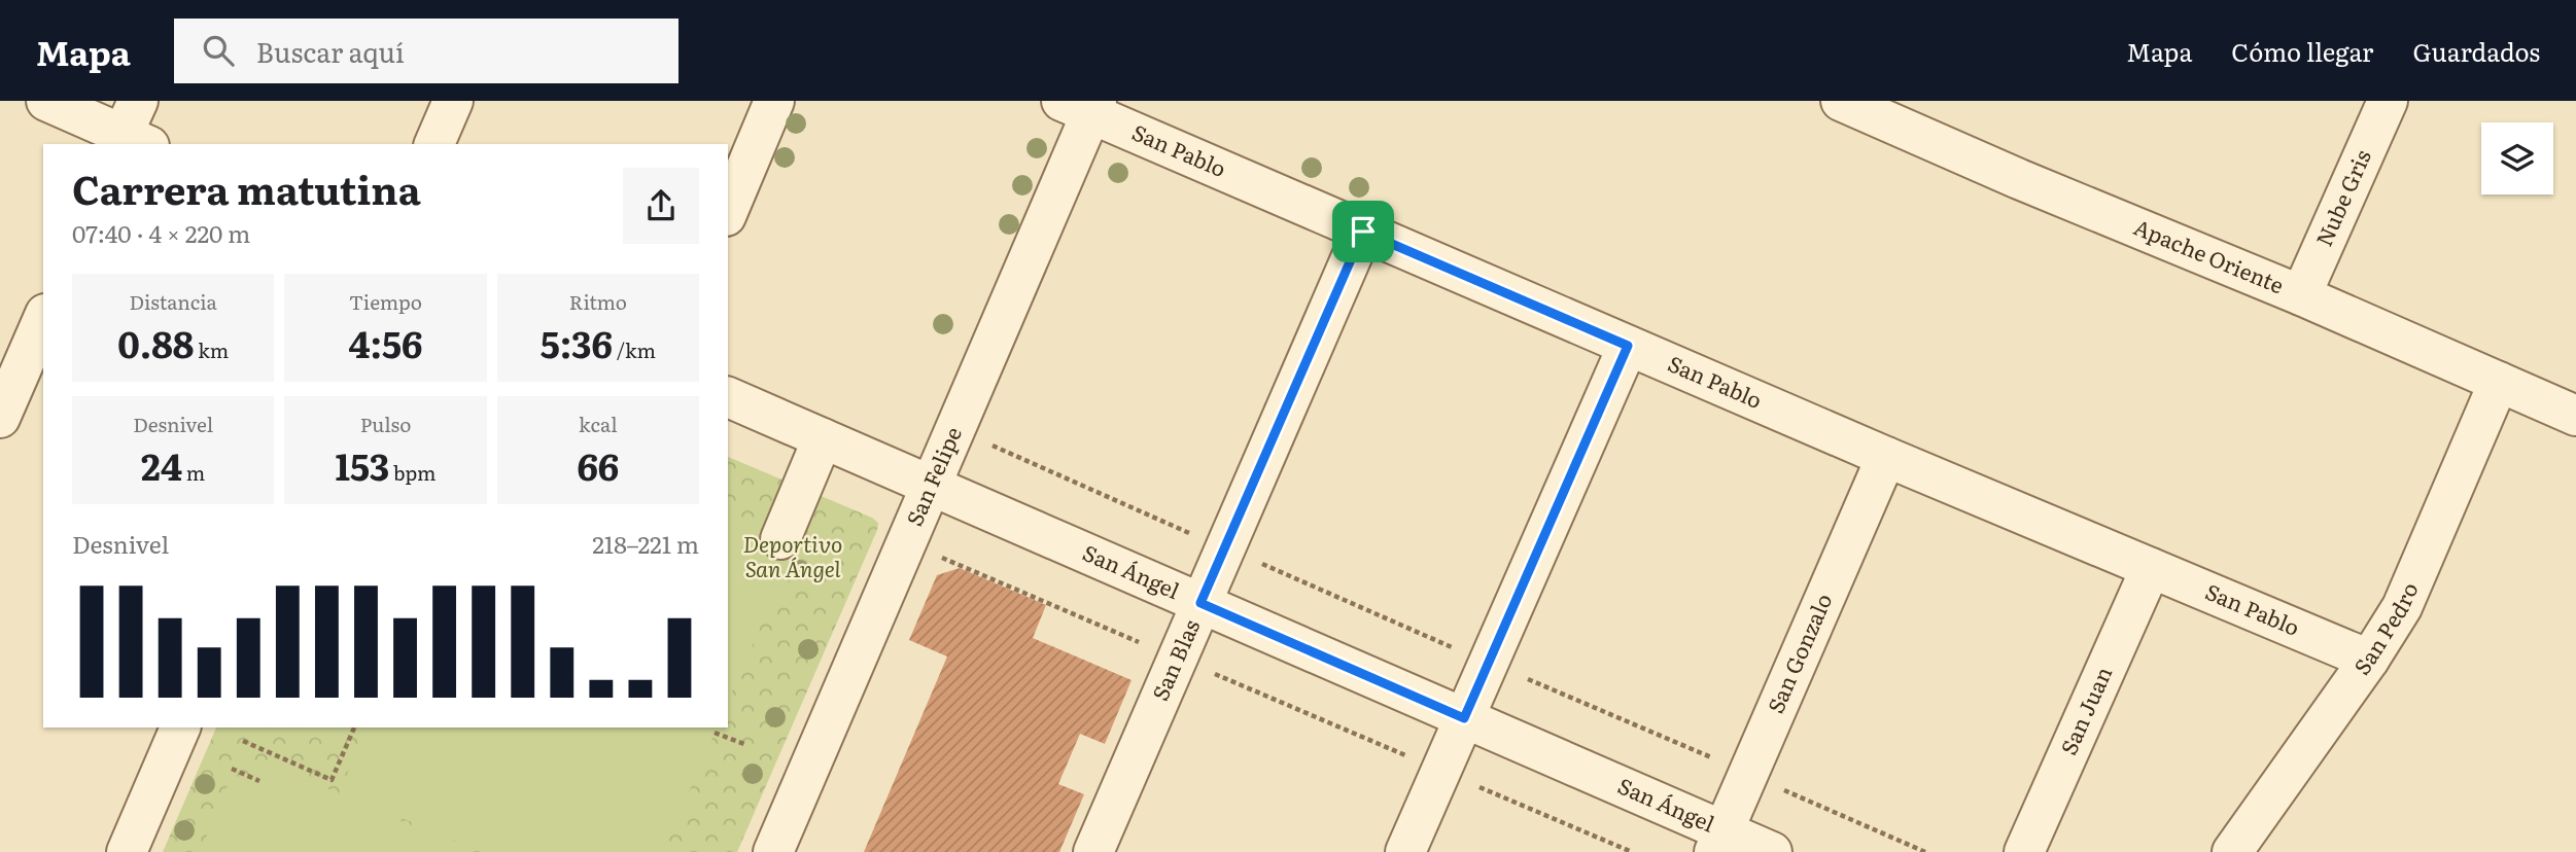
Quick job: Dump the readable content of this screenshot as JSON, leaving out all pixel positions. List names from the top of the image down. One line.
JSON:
{"streets":{"street":["San Pablo","Nube Gris","Apache Oriente","San Felipe","San Ángel","San Pedro","San Gonzalo","San Blas","San Juan"]},"crossings":[["San Pablo","San Felipe"],["San Pablo","San Pedro"],["San Pablo","San Gonzalo"],["San Pablo","San Blas"],["San Pablo","San Juan"],["Nube Gris","Apache Oriente"],["Apache Oriente","San Pedro"],["San Felipe","San Ángel"],["San Ángel","San Gonzalo"],["San Ángel","San Blas"]],"parks":["Deportivo San Ángel"],"page":{"header":"Mapa","search":"Buscar aquí","nav":["Mapa","Cómo llegar","Guardados"],"heading":["Carrera matutina","07:40 · 4 × 220 m"],"stats":[["Distancia","0.88 km"],["Tiempo","4:56"],["Ritmo","5:36 /km"],["Desnivel","24 m"],["Pulso","153 bpm"],["kcal","66"]],"chart":["Desnivel","218–221 m"]}}
